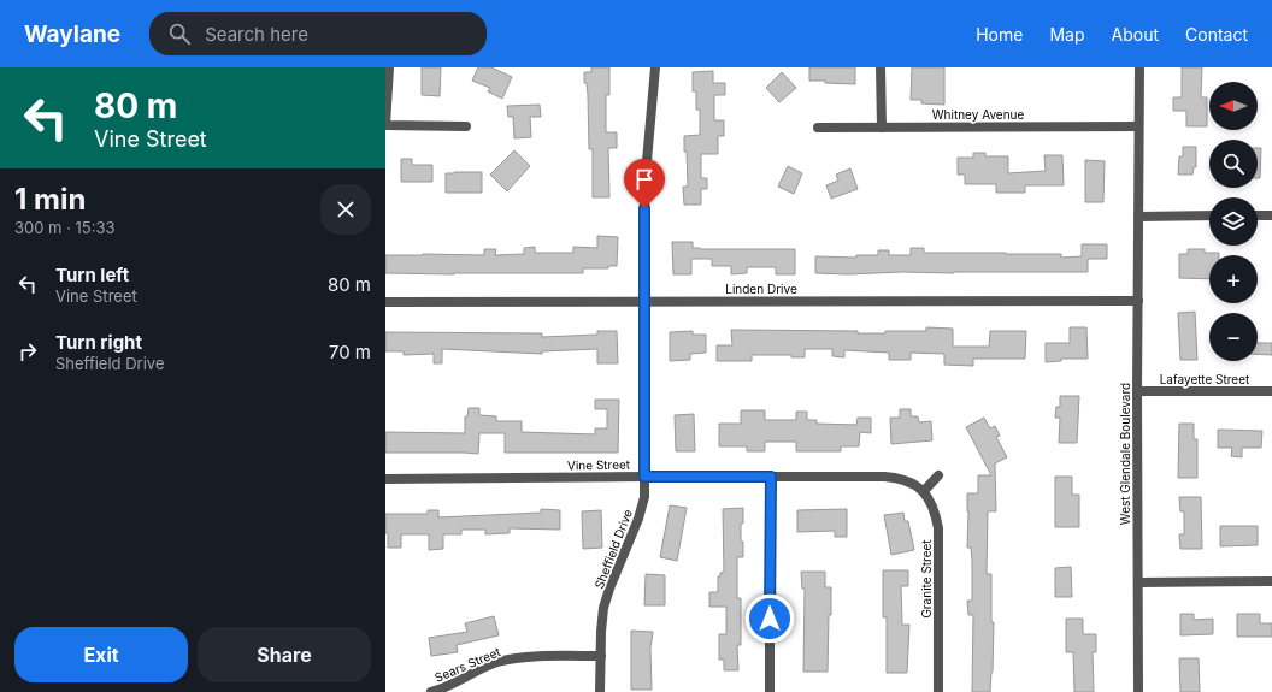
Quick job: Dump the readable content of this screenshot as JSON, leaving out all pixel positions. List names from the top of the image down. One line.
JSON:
{"streets":{"street":["Whitney Avenue","Linden Drive","Lafayette Street","West Glendale Boulevard","Vine Street","Sheffield Drive","Granite Street","Sears Street"]},"crossings":[["Whitney Avenue","West Glendale Boulevard"],["Linden Drive","West Glendale Boulevard"],["Linden Drive","Sheffield Drive"],["Lafayette Street","West Glendale Boulevard"],["Vine Street","Sheffield Drive"],["Vine Street","Granite Street"],["Sheffield Drive","Sears Street"]],"north":"left","page":{"header":"Waylane","search":"Search here","nav":["Home","Map","About","Contact"],"turn":["80 m","Vine Street"],"map_buttons":["+","−"],"heading":["1 min","300 m · 15:33"],"list":[{"name":"Turn left","note":"Vine Street","value":"80 m"},{"name":"Turn right","note":"Sheffield Drive","value":"70 m"}],"buttons":["Exit","Share"]}}
